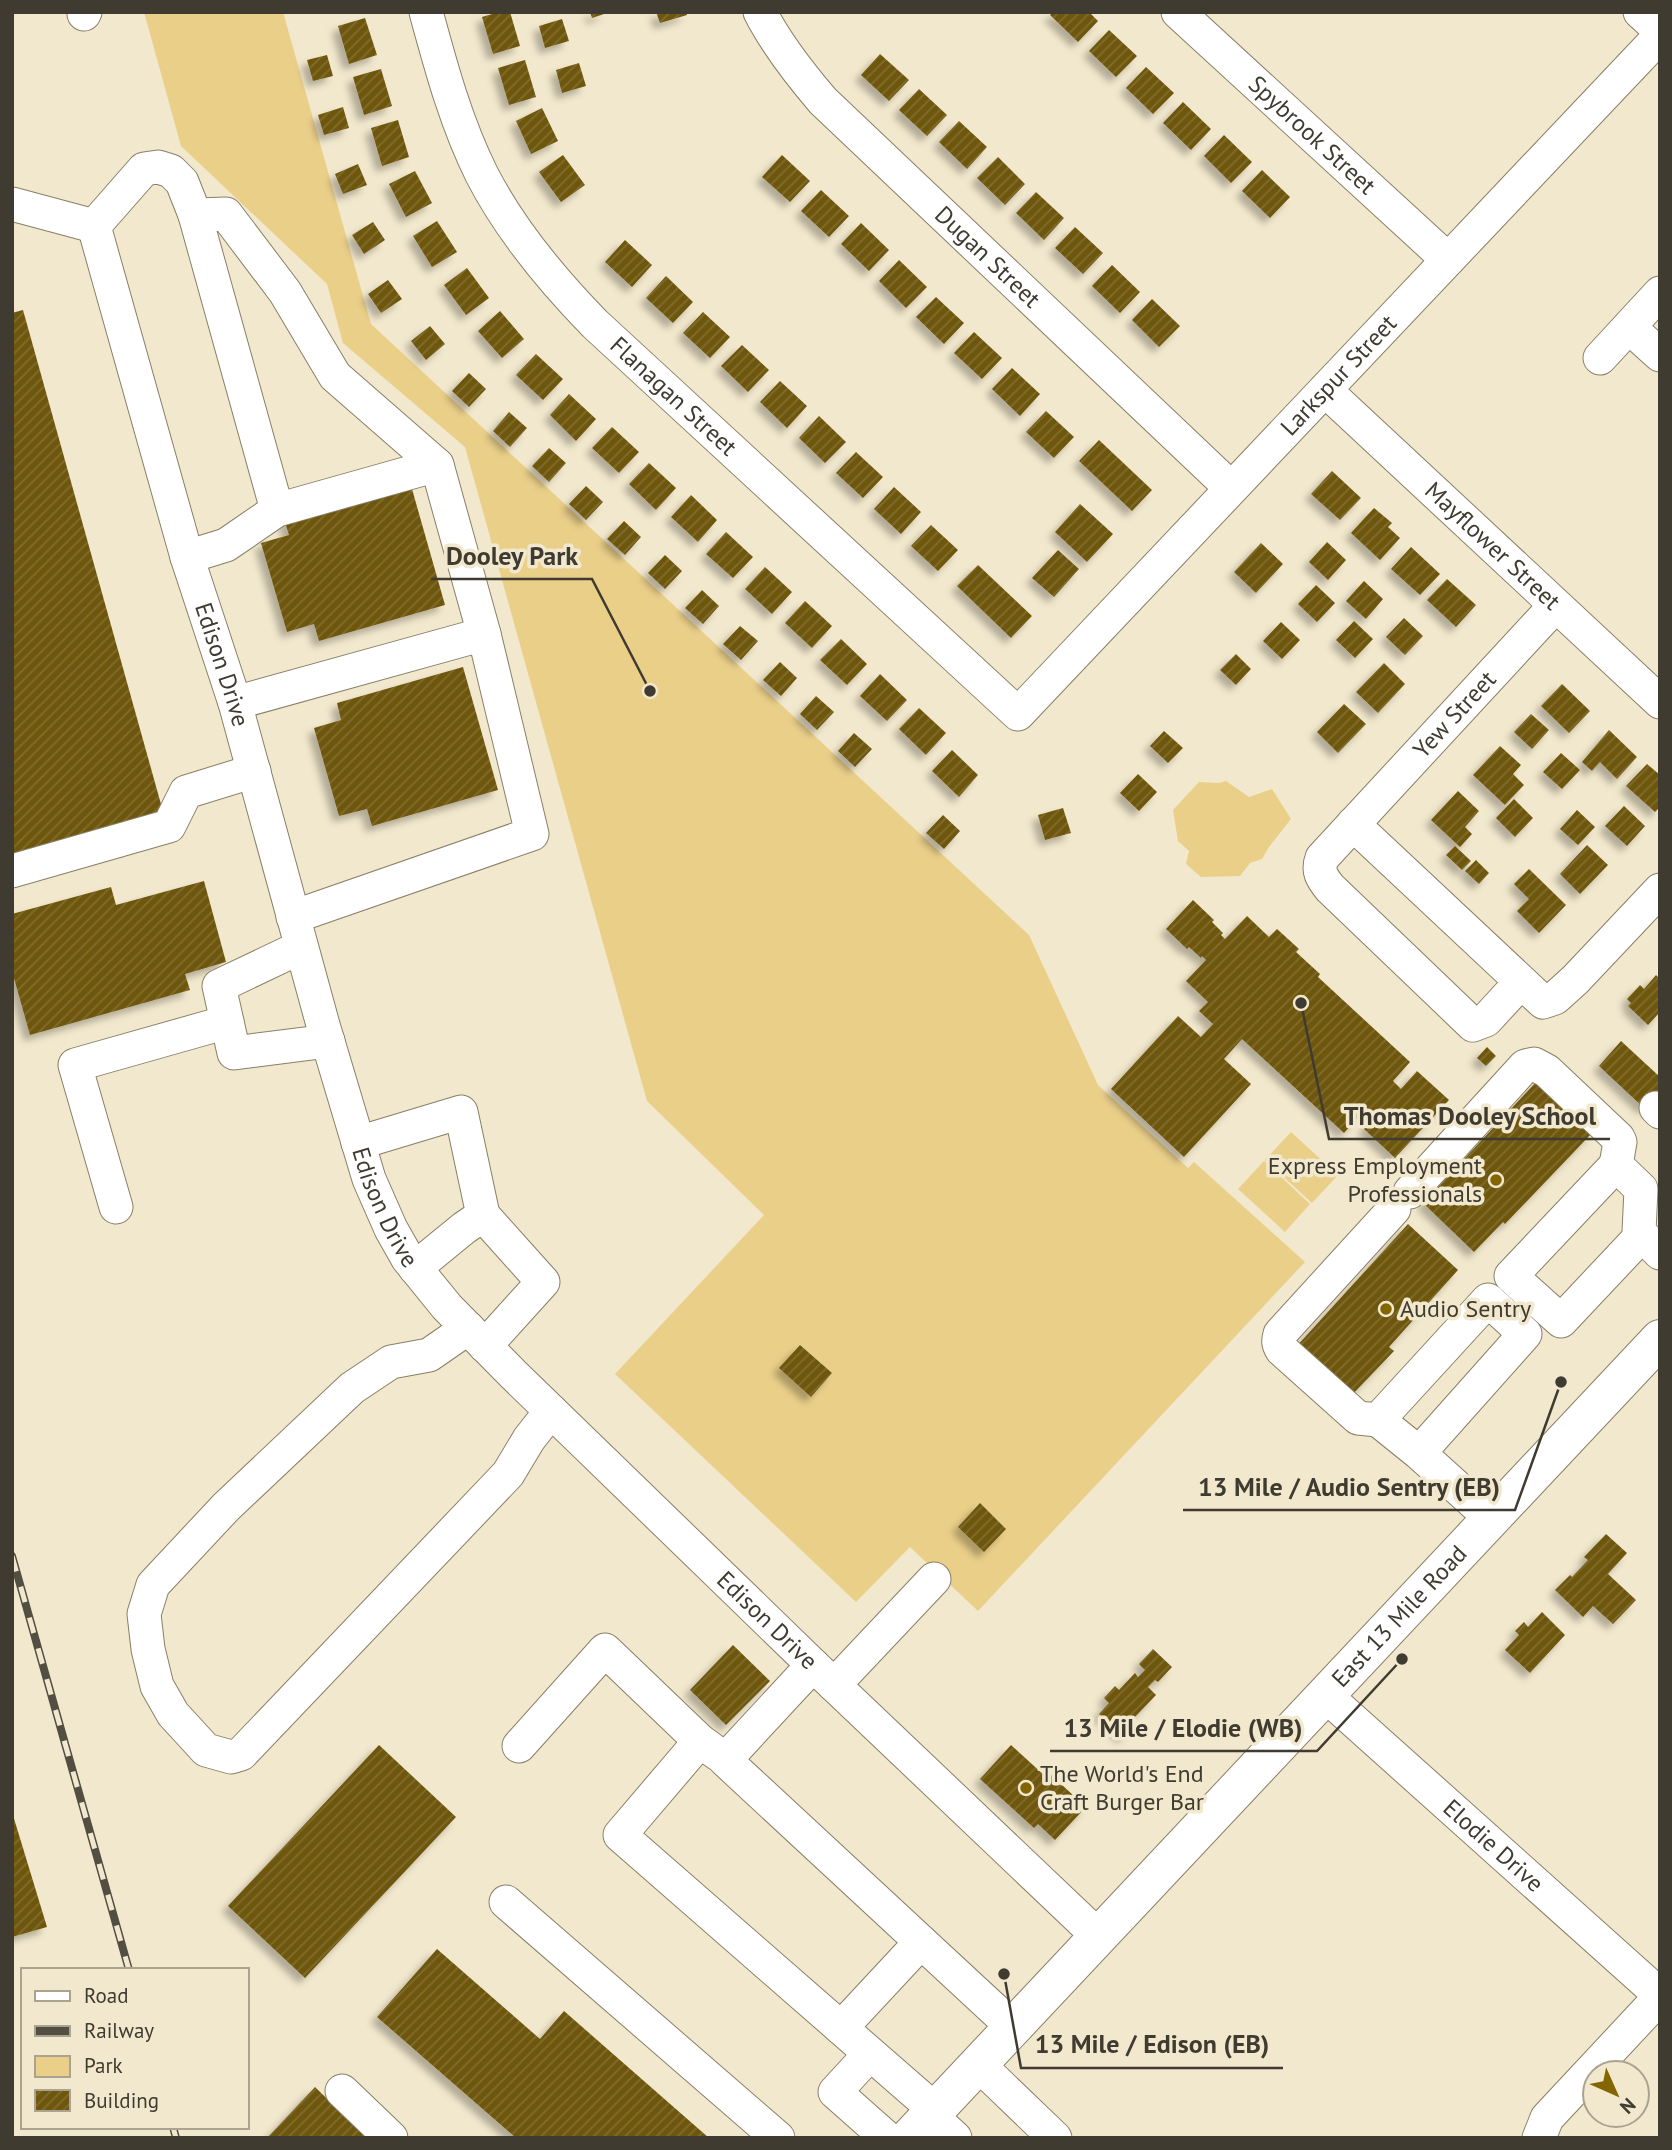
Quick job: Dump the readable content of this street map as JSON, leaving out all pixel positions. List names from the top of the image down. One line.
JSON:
{"streets":{"main road":["East 13 Mile Road"],"street":["Spybrook Street","Dugan Street","Larkspur Street","Flanagan Street","Mayflower Street","Edison Drive","Yew Street","Elodie Drive"]},"crossings":[["Spybrook Street","Larkspur Street"],["Dugan Street","Larkspur Street"],["Larkspur Street","Flanagan Street"],["Larkspur Street","Mayflower Street"],["Mayflower Street","Yew Street"],["Edison Drive","East 13 Mile Road"],["East 13 Mile Road","Elodie Drive"]],"places":["Dooley Park","Thomas Dooley School","Express Employment Professionals","Audio Sentry","13 Mile / Audio Sentry (EB)","13 Mile / Elodie (WB)","The World's End Craft Burger Bar","13 Mile / Edison (EB)"],"legend":["Road","Railway","Park","Building"],"north":"bottom right"}
